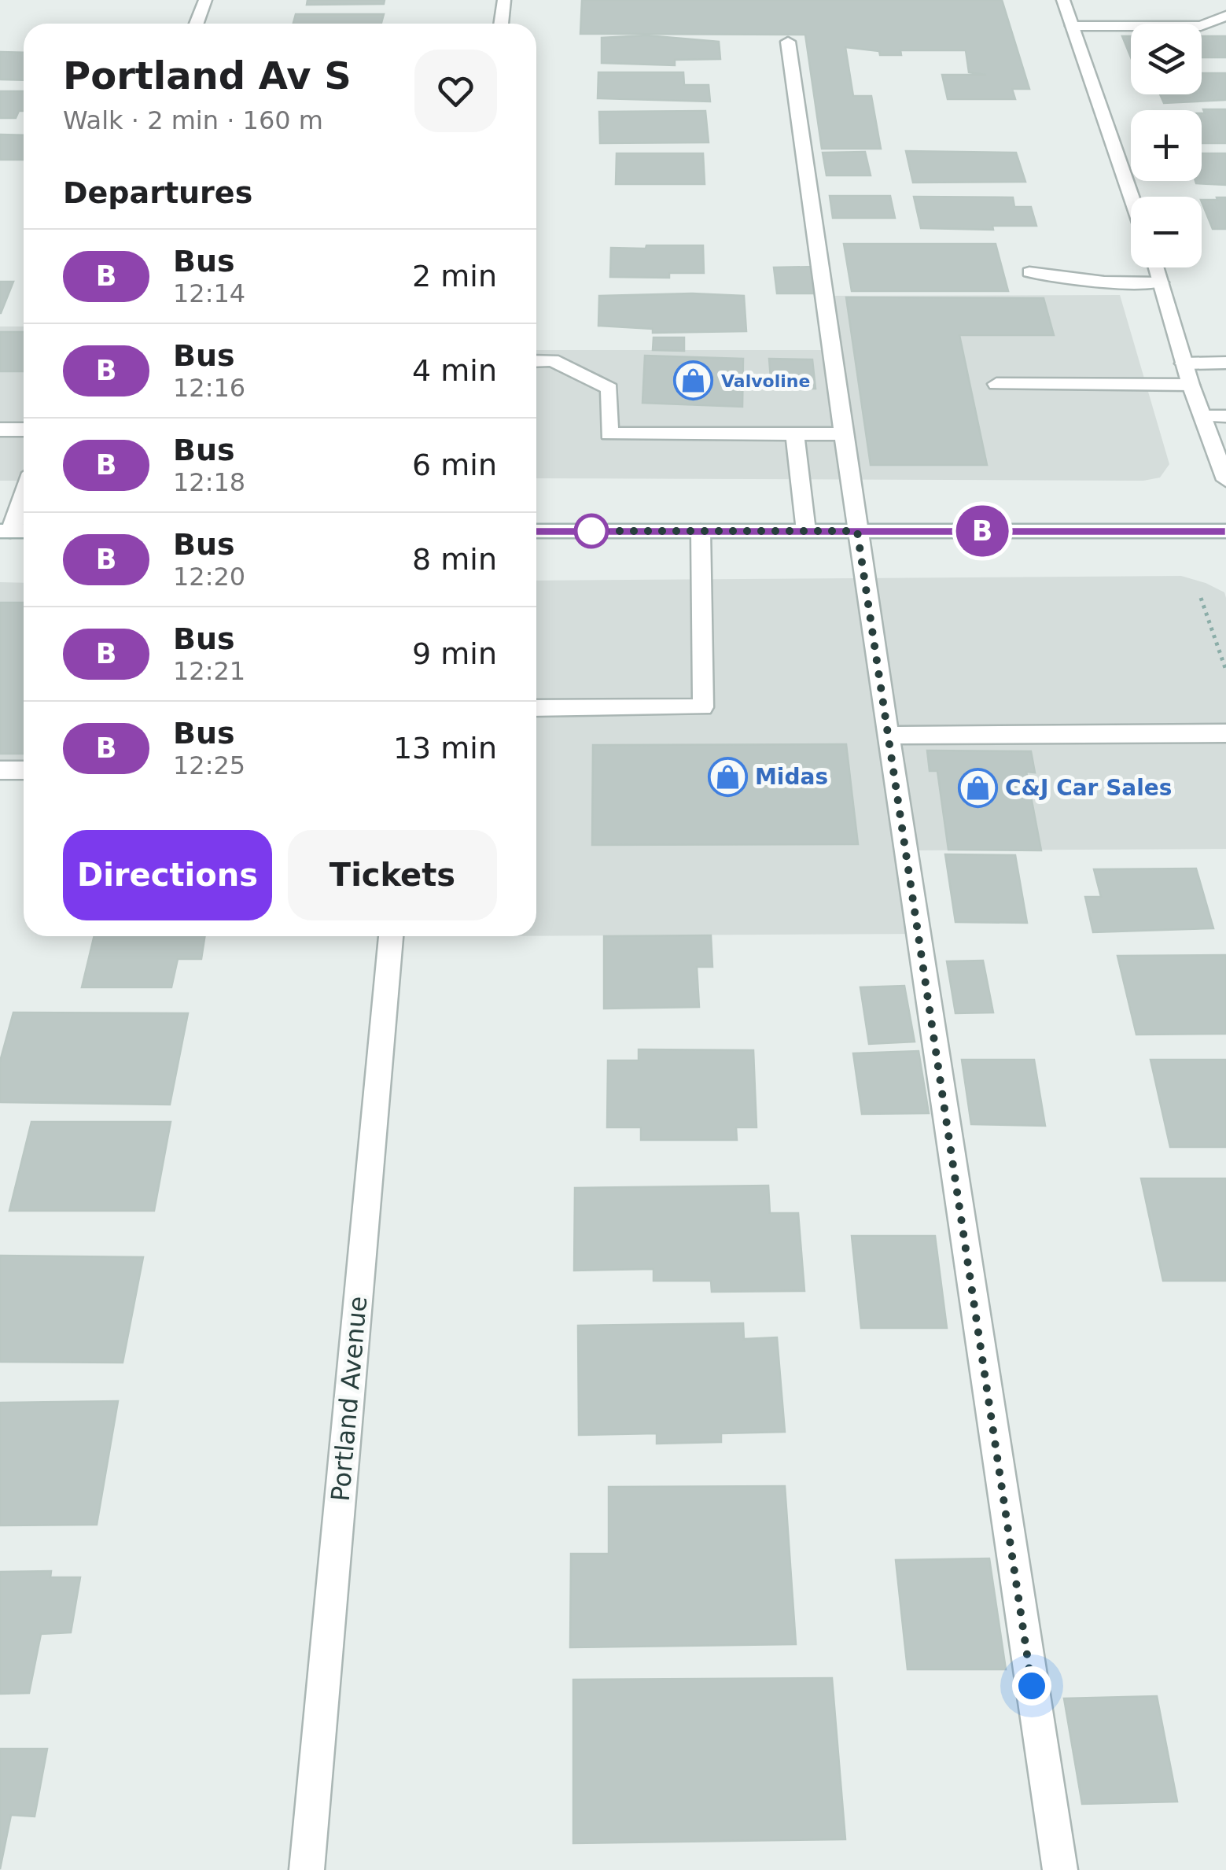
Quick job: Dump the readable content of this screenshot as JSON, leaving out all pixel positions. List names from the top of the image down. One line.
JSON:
{"streets":{"street":["Portland Avenue"]},"places":{"shop":["Valvoline","Midas","C&J Car Sales"]},"lines":["bus line B"],"page":{"on_map":"B","map_buttons":["+","−"],"heading":[["Portland Av S","Walk · 2 min · 160 m"],"Departures"],"list":[{"mark":"B","name":"Bus","note":"12:14","value":"2 min"},{"mark":"B","name":"Bus","note":"12:16","value":"4 min"},{"mark":"B","name":"Bus","note":"12:18","value":"6 min"},{"mark":"B","name":"Bus","note":"12:20","value":"8 min"},{"mark":"B","name":"Bus","note":"12:21","value":"9 min"},{"mark":"B","name":"Bus","note":"12:25","value":"13 min"}],"buttons":["Directions","Tickets"]}}
